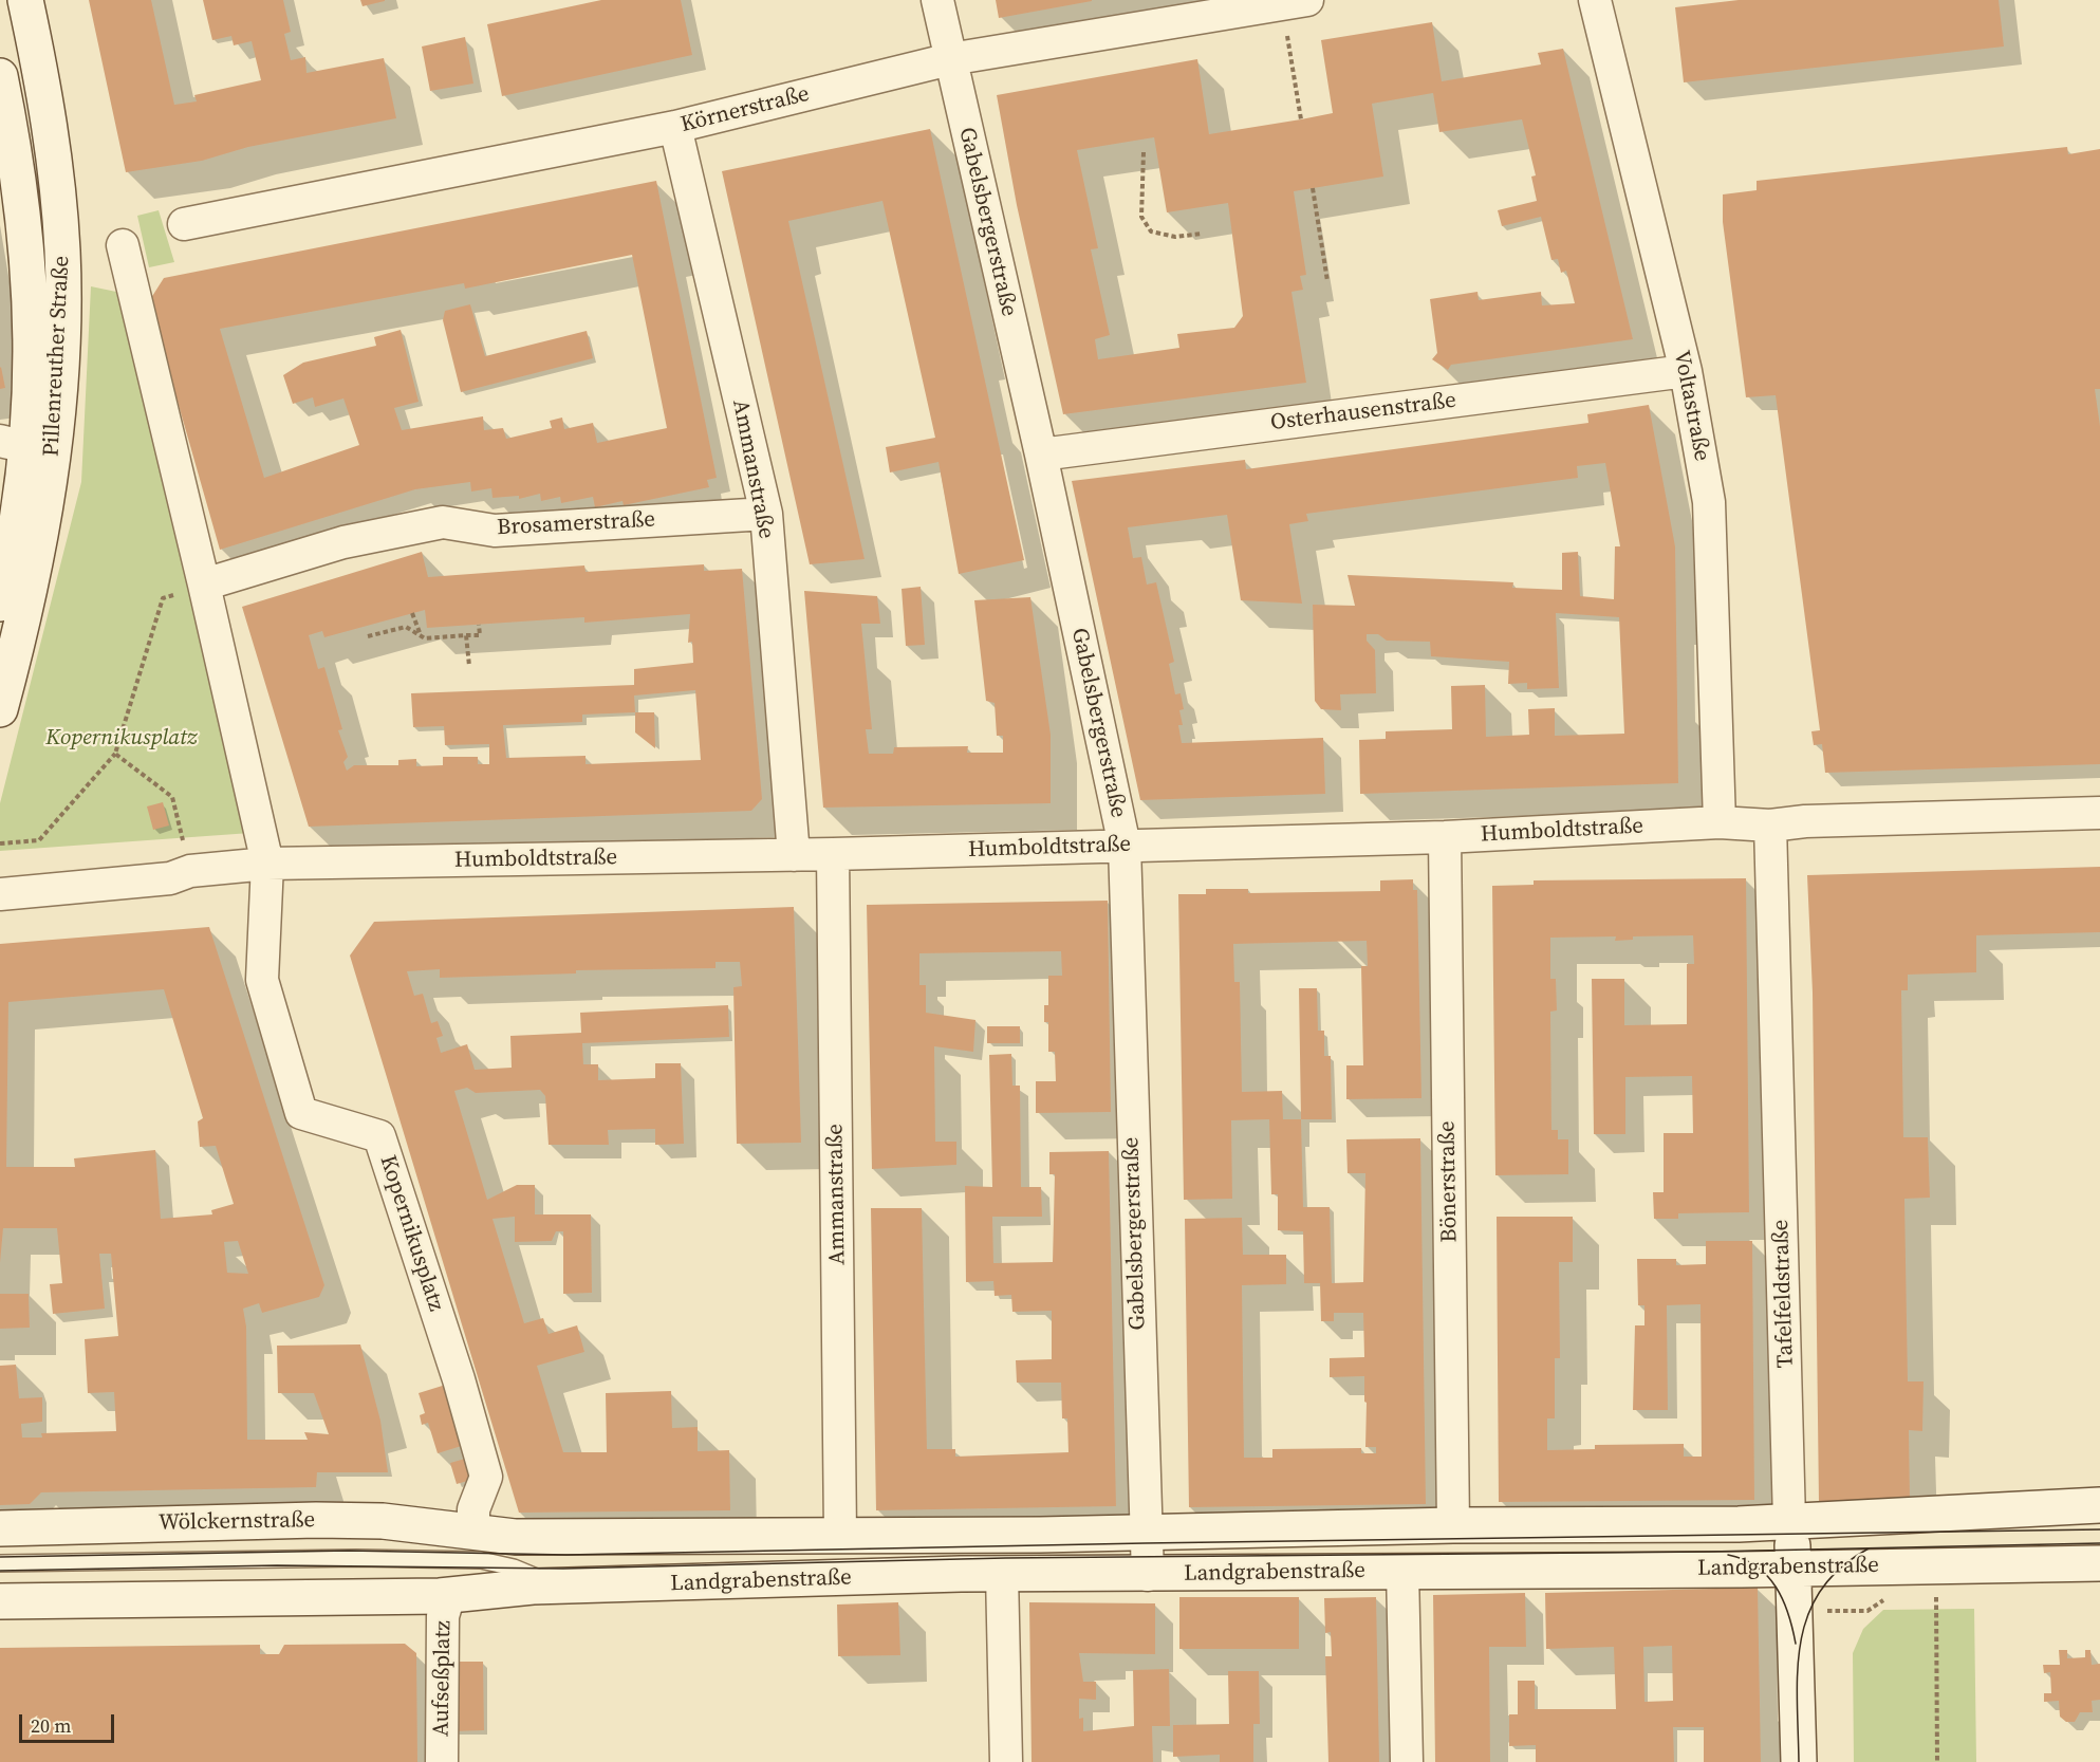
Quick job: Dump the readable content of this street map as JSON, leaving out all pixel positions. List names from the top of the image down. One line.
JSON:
{"streets":{"main road":["Pillenreuther Straße","Tafelfeldstraße","Wölckernstraße","Landgrabenstraße"],"street":["Körnerstraße","Gabelsbergerstraße","Voltastraße","Osterhausenstraße","Ammanstraße","Brosamerstraße","Humboldtstraße","Bönerstraße","Kopernikusplatz","Aufseßplatz"]},"crossings":[["Körnerstraße","Gabelsbergerstraße"],["Körnerstraße","Ammanstraße"],["Gabelsbergerstraße","Osterhausenstraße"],["Gabelsbergerstraße","Humboldtstraße"],["Gabelsbergerstraße","Landgrabenstraße"],["Voltastraße","Osterhausenstraße"],["Voltastraße","Humboldtstraße"],["Ammanstraße","Brosamerstraße"],["Ammanstraße","Humboldtstraße"],["Ammanstraße","Landgrabenstraße"],["Brosamerstraße","Kopernikusplatz"],["Humboldtstraße","Bönerstraße"],["Humboldtstraße","Kopernikusplatz"],["Humboldtstraße","Tafelfeldstraße"],["Bönerstraße","Landgrabenstraße"],["Kopernikusplatz","Wölckernstraße"],["Kopernikusplatz","Landgrabenstraße"],["Tafelfeldstraße","Landgrabenstraße"],["Wölckernstraße","Landgrabenstraße"],["Landgrabenstraße","Aufseßplatz"]],"parks":["Kopernikusplatz"],"scale_bar":"20 m"}
